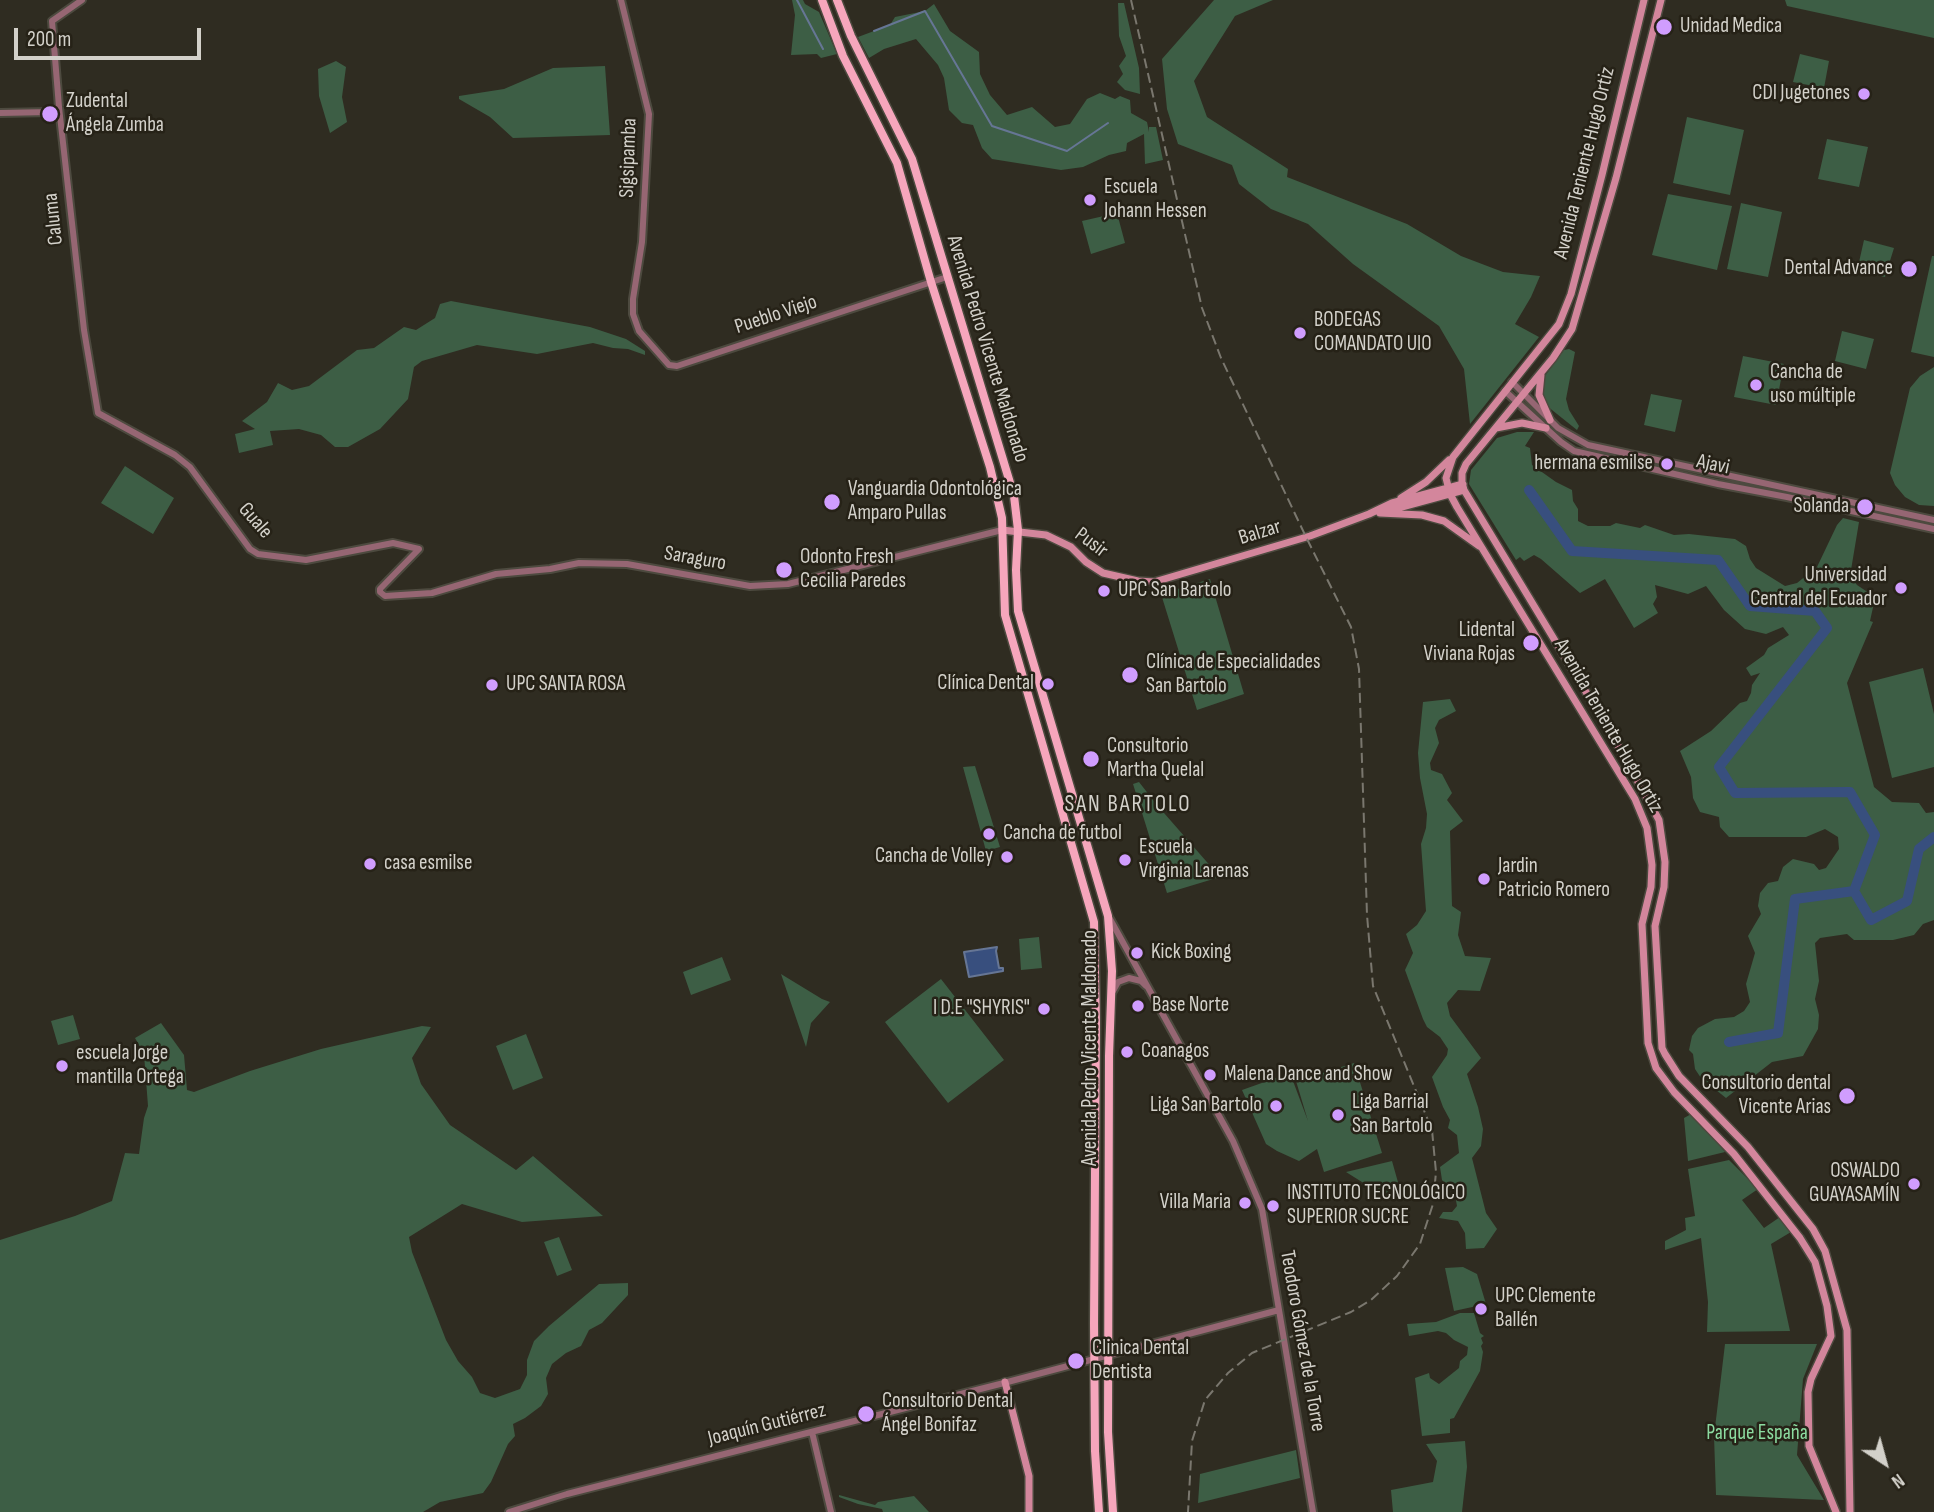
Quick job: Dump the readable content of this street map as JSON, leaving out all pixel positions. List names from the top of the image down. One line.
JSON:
{"streets":{"main road":["Avenida Teniente Hugo Ortiz","Avenida Pedro Vicente Maldonado","Balzar","Pusir"],"street":["Sigsipamba","Caluma","Pueblo Viejo","Ajavi","Guale","Saraguro","Teodoro Gómez de la Torre","Joaquín Gutiérrez"]},"crossings":[["Sigsipamba","Pueblo Viejo"],["Avenida Teniente Hugo Ortiz","Ajavi"],["Avenida Teniente Hugo Ortiz","Balzar"],["Caluma","Guale"],["Pueblo Viejo","Avenida Pedro Vicente Maldonado"],["Avenida Pedro Vicente Maldonado","Pusir"],["Avenida Pedro Vicente Maldonado","Saraguro"],["Avenida Pedro Vicente Maldonado","Teodoro Gómez de la Torre"],["Avenida Pedro Vicente Maldonado","Joaquín Gutiérrez"],["Guale","Saraguro"],["Balzar","Pusir"],["Pusir","Saraguro"],["Teodoro Gómez de la Torre","Joaquín Gutiérrez"]],"districts":["SAN BARTOLO"],"parks":["Parque España"],"places":["Unidad Medica","CDI Jugetones","Zudental Ángela Zumba","Escuela Johann Hessen","Dental Advance","BODEGAS COMANDATO UIO","Cancha de uso múltiple","hermana esmilse","Vanguardia Odontológica Amparo Pullas","Solanda","Odonto Fresh Cecilia Paredes","Universidad Central del Ecuador","UPC San Bartolo","Lidental Viviana Rojas","Clínica de Especialidades San Bartolo","Clínica Dental","UPC SANTA ROSA","Consultorio Martha Quelal","Cancha de futbol","Cancha de Volley","Escuela Virginia Larenas","casa esmilse","Jardin Patricio Romero","Kick Boxing","Base Norte","I D.E \"SHYRIS\"","Coanagos","escuela Jorge mantilla Ortega","Malena Dance and Show","Consultorio dental Vicente Arias","Liga San Bartolo","Liga Barrial San Bartolo","OSWALDO GUAYASAMÍN","Villa Maria","INSTITUTO TECNOLÓGICO SUPERIOR SUCRE","UPC Clemente Ballén","Clinica Dental Dentista","Consultorio Dental Ángel Bonifaz"],"scale_bar":"200 m","north":"bottom right"}
